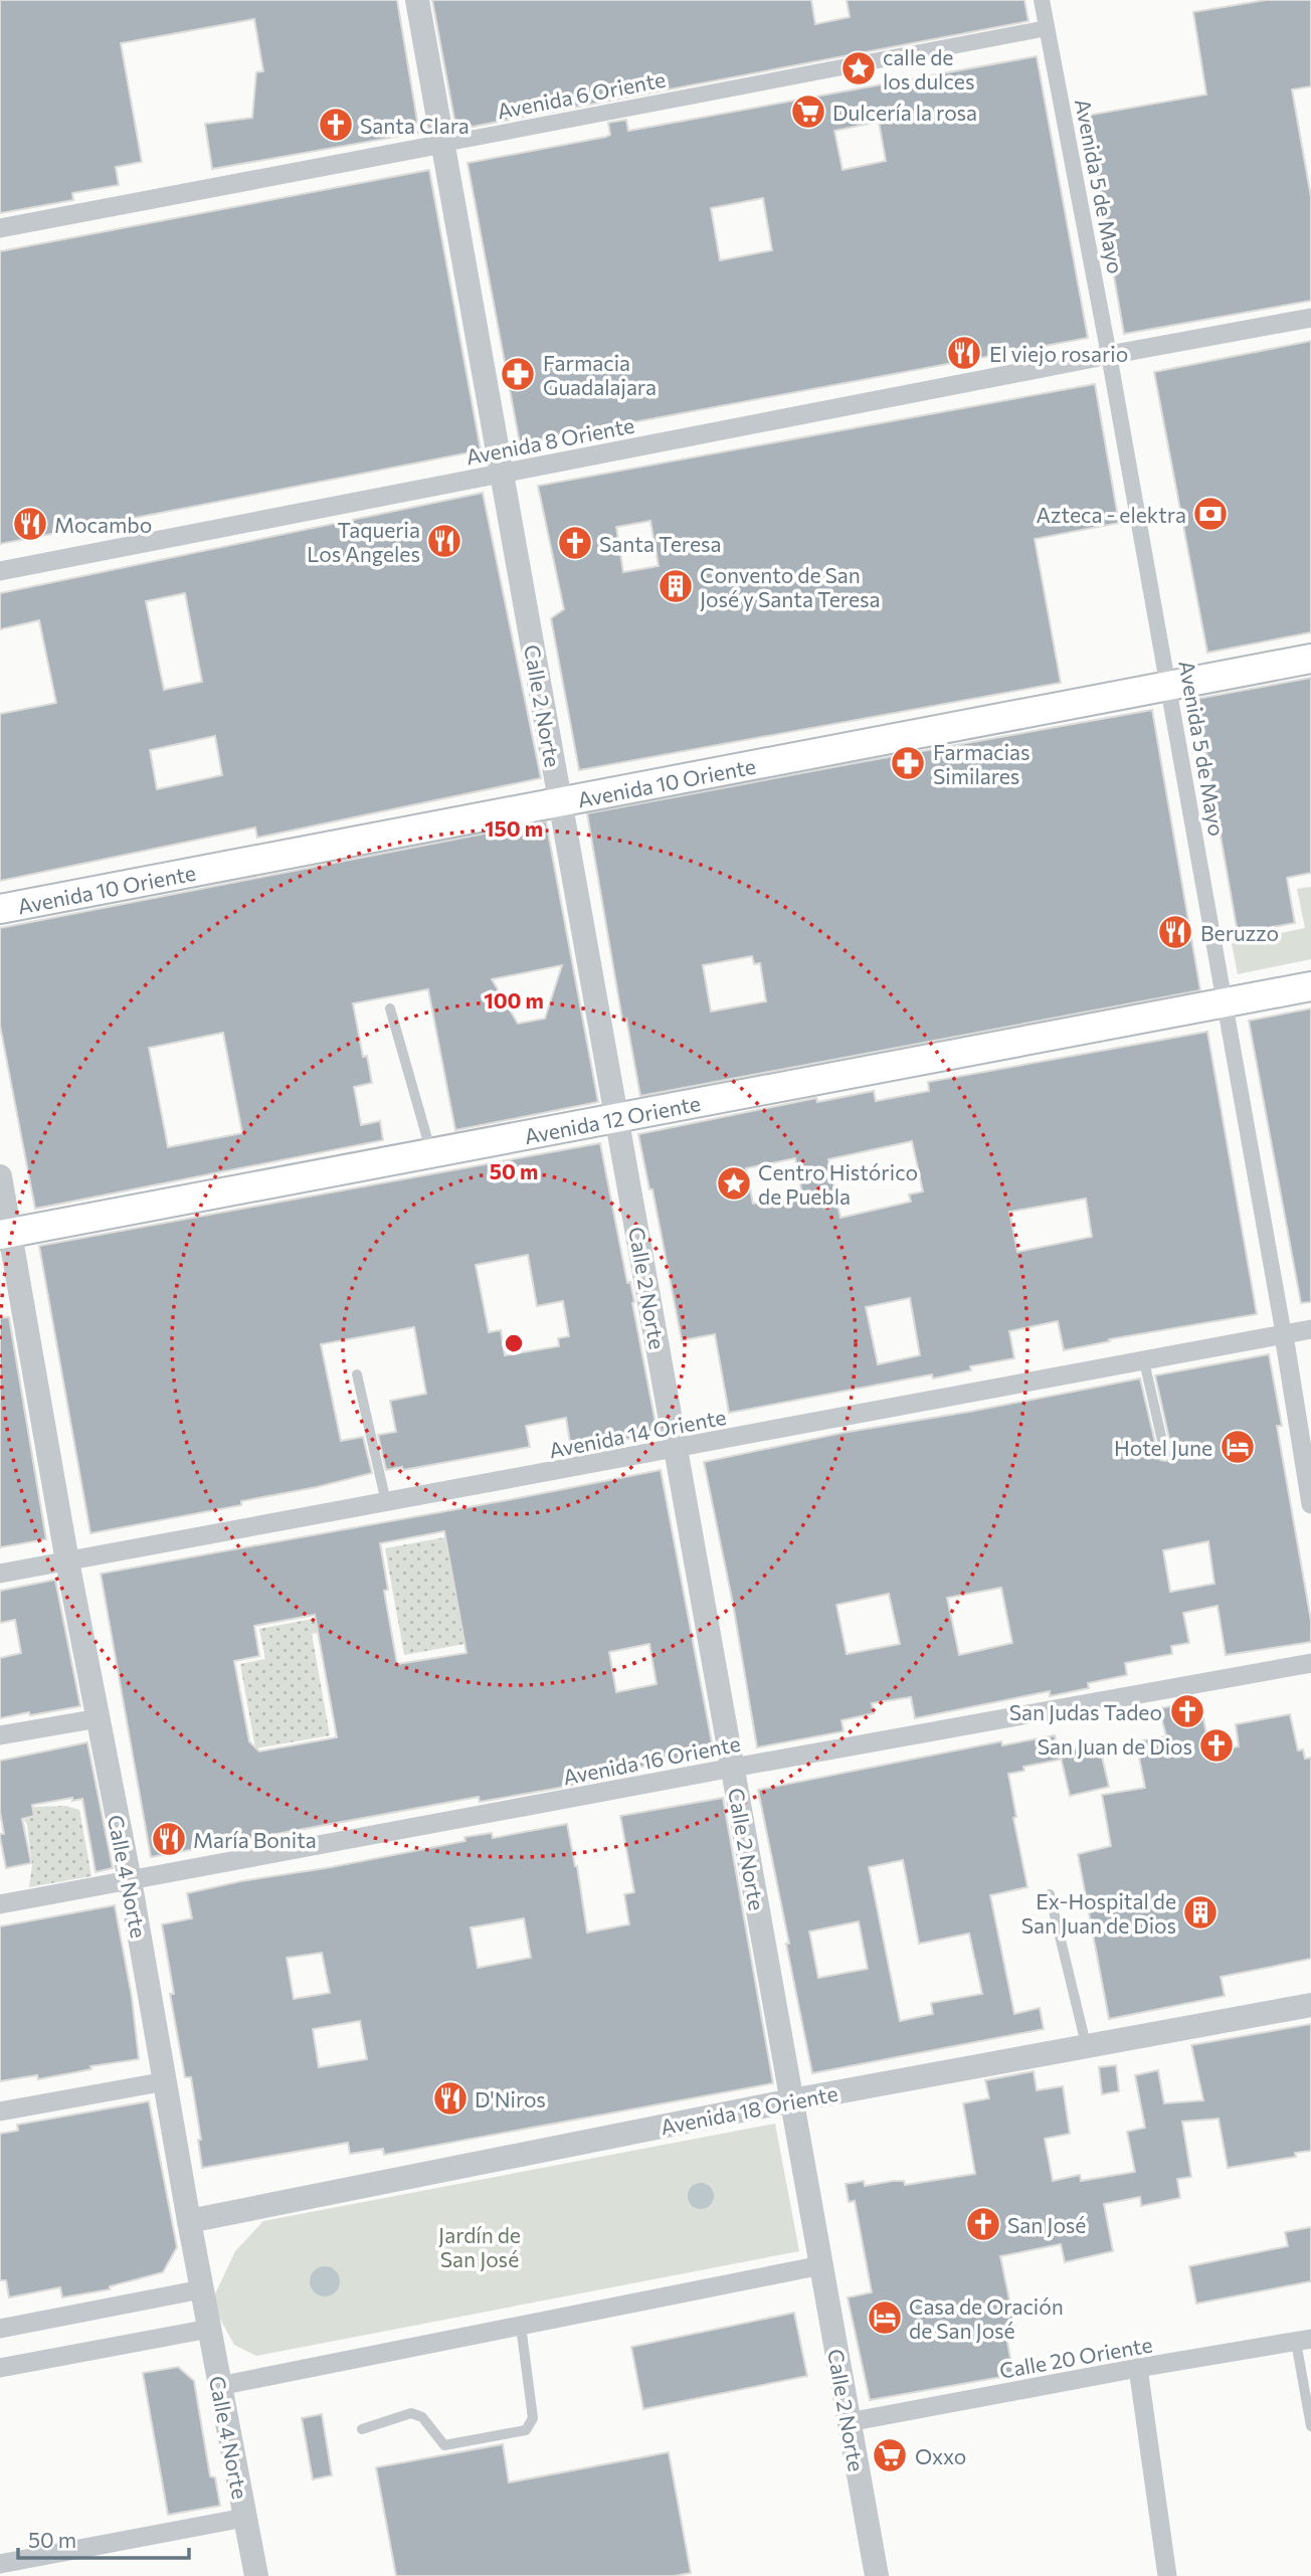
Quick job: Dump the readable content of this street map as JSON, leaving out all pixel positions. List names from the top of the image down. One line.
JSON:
{"streets":{"main road":["Avenida 10 Oriente","Avenida 12 Oriente"],"street":["Avenida 6 Oriente","Avenida 5 de Mayo","Avenida 8 Oriente","Calle 2 Norte","Avenida 14 Oriente","Avenida 16 Oriente","Calle 4 Norte","Avenida 18 Oriente","Calle 20 Oriente"]},"crossings":[["Avenida 6 Oriente","Avenida 5 de Mayo"],["Avenida 6 Oriente","Calle 2 Norte"],["Avenida 5 de Mayo","Avenida 8 Oriente"],["Avenida 5 de Mayo","Avenida 10 Oriente"],["Avenida 5 de Mayo","Avenida 12 Oriente"],["Avenida 5 de Mayo","Avenida 14 Oriente"],["Avenida 8 Oriente","Calle 2 Norte"],["Calle 2 Norte","Avenida 10 Oriente"],["Calle 2 Norte","Avenida 12 Oriente"],["Calle 2 Norte","Avenida 14 Oriente"],["Calle 2 Norte","Avenida 16 Oriente"],["Calle 2 Norte","Avenida 18 Oriente"],["Calle 2 Norte","Calle 20 Oriente"],["Avenida 12 Oriente","Calle 4 Norte"],["Avenida 14 Oriente","Calle 4 Norte"],["Avenida 16 Oriente","Calle 4 Norte"],["Calle 4 Norte","Avenida 18 Oriente"]],"parks":["Jardín de San José"],"places":{"place":["calle de los dulces","Centro Histórico de Puebla"],"supermarket":["Dulcería la rosa","Oxxo"],"church":["Santa Clara","Santa Teresa","San Judas Tadeo","San Juan de Dios","San José"],"restaurant":["El viejo rosario","Mocambo","Taqueria Los Angeles","Beruzzo","María Bonita","D'Niros"],"pharmacy":["Farmacia Guadalajara","Farmacias Similares"],"bank":["Azteca - elektra"],"building":["Convento de San José y Santa Teresa","Ex-Hospital de San Juan de Dios"],"hotel":["Hotel June","Casa de Oración de San José"]},"scale_bar":"50 m","rings":["150 m","100 m","50 m"]}
